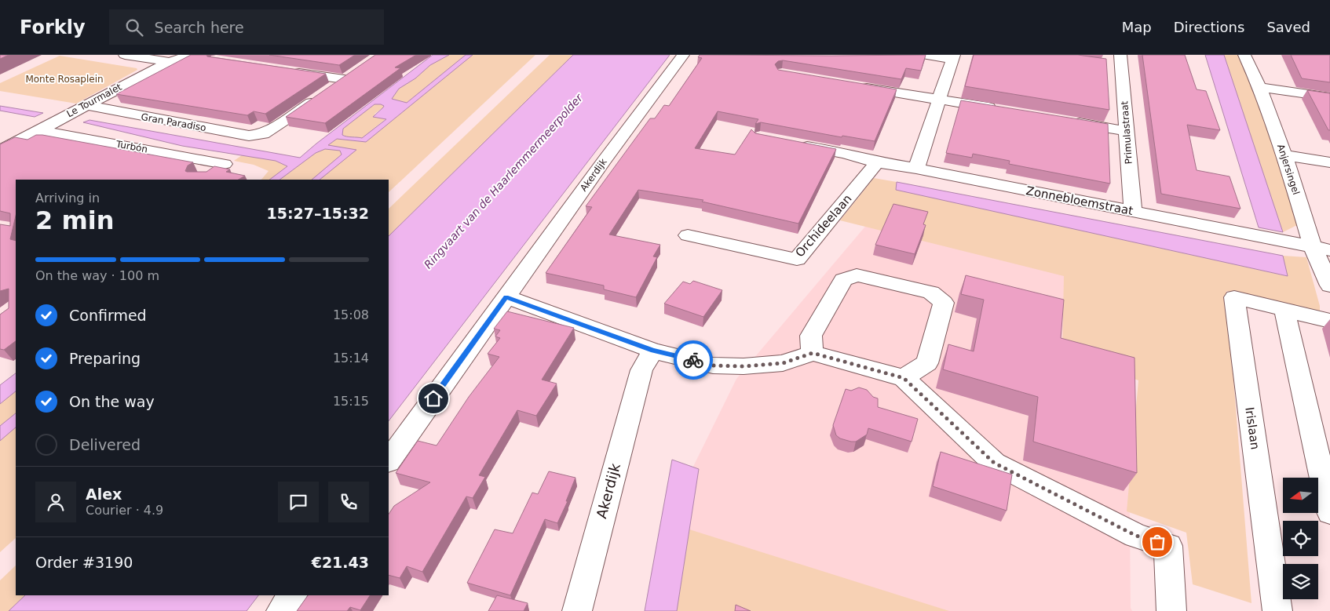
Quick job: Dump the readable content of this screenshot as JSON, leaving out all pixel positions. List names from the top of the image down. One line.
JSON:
{"streets":{"street":["Le Tourmalet","Gran Paradiso","Primulastraat","Turbón","Anjersingel","Akerdijk","Zonnebloemstraat","Orchideelaan","Irislaan"]},"crossings":[["Le Tourmalet","Gran Paradiso"],["Le Tourmalet","Turbón"],["Primulastraat","Zonnebloemstraat"],["Anjersingel","Zonnebloemstraat"]],"water":["Ringvaart van de Haarlemmermeerpolder"],"parks":["Monte Rosaplein"],"north":"left","page":{"header":"Forkly","search":"Search here","nav":["Map","Directions","Saved"],"heading":["2 min","Arriving in","15:27–15:32"],"panel":["Alex","Courier · 4.9","Order #3190","€21.43"],"bar":"On the way · 100 m","list":[["Confirmed","15:08"],["Preparing","15:14"],["On the way","15:15"],"Delivered"]}}
